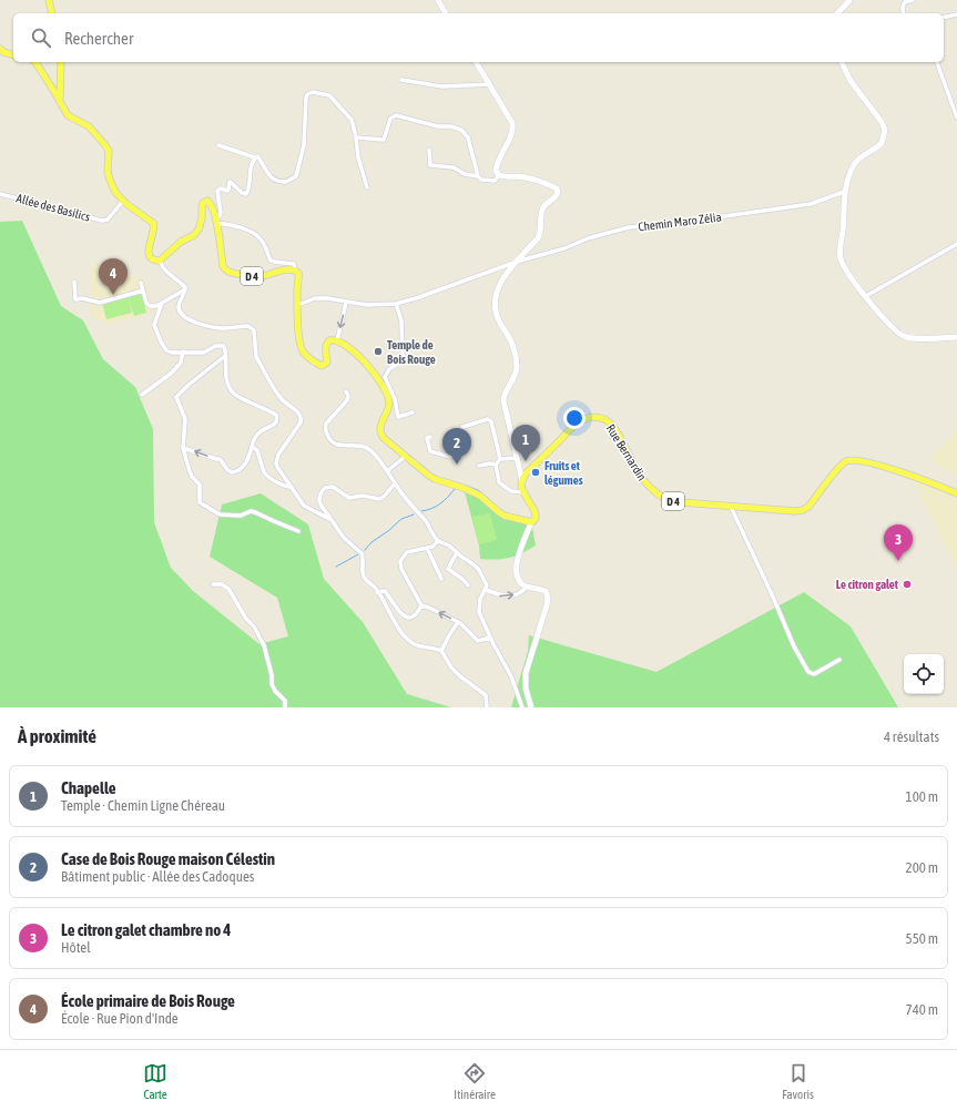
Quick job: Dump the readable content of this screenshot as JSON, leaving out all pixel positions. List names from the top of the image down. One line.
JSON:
{"streets":{"main road":["D 4","Rue Bernardin"],"street":["Allée des Basilics","Chemin Maro Zélia"]},"places":["Temple de Bois Rouge","Fruits et légumes","Le citron galet"],"page":{"search":"Rechercher","pins":["4","1","2","3"],"heading":["À proximité","4 résultats"],"list":[{"mark":"1","name":"Chapelle","note":"Temple · Chemin Ligne Chéreau","value":"100 m"},{"mark":"2","name":"Case de Bois Rouge maison Célestin","note":"Bâtiment public · Allée des Cadoques","value":"200 m"},{"mark":"3","name":"Le citron galet chambre no 4","note":"Hôtel","value":"550 m"},{"mark":"4","name":"École primaire de Bois Rouge","note":"École · Rue Pion d'Inde","value":"740 m"}],"nav":["Carte","Itinéraire","Favoris"]}}
